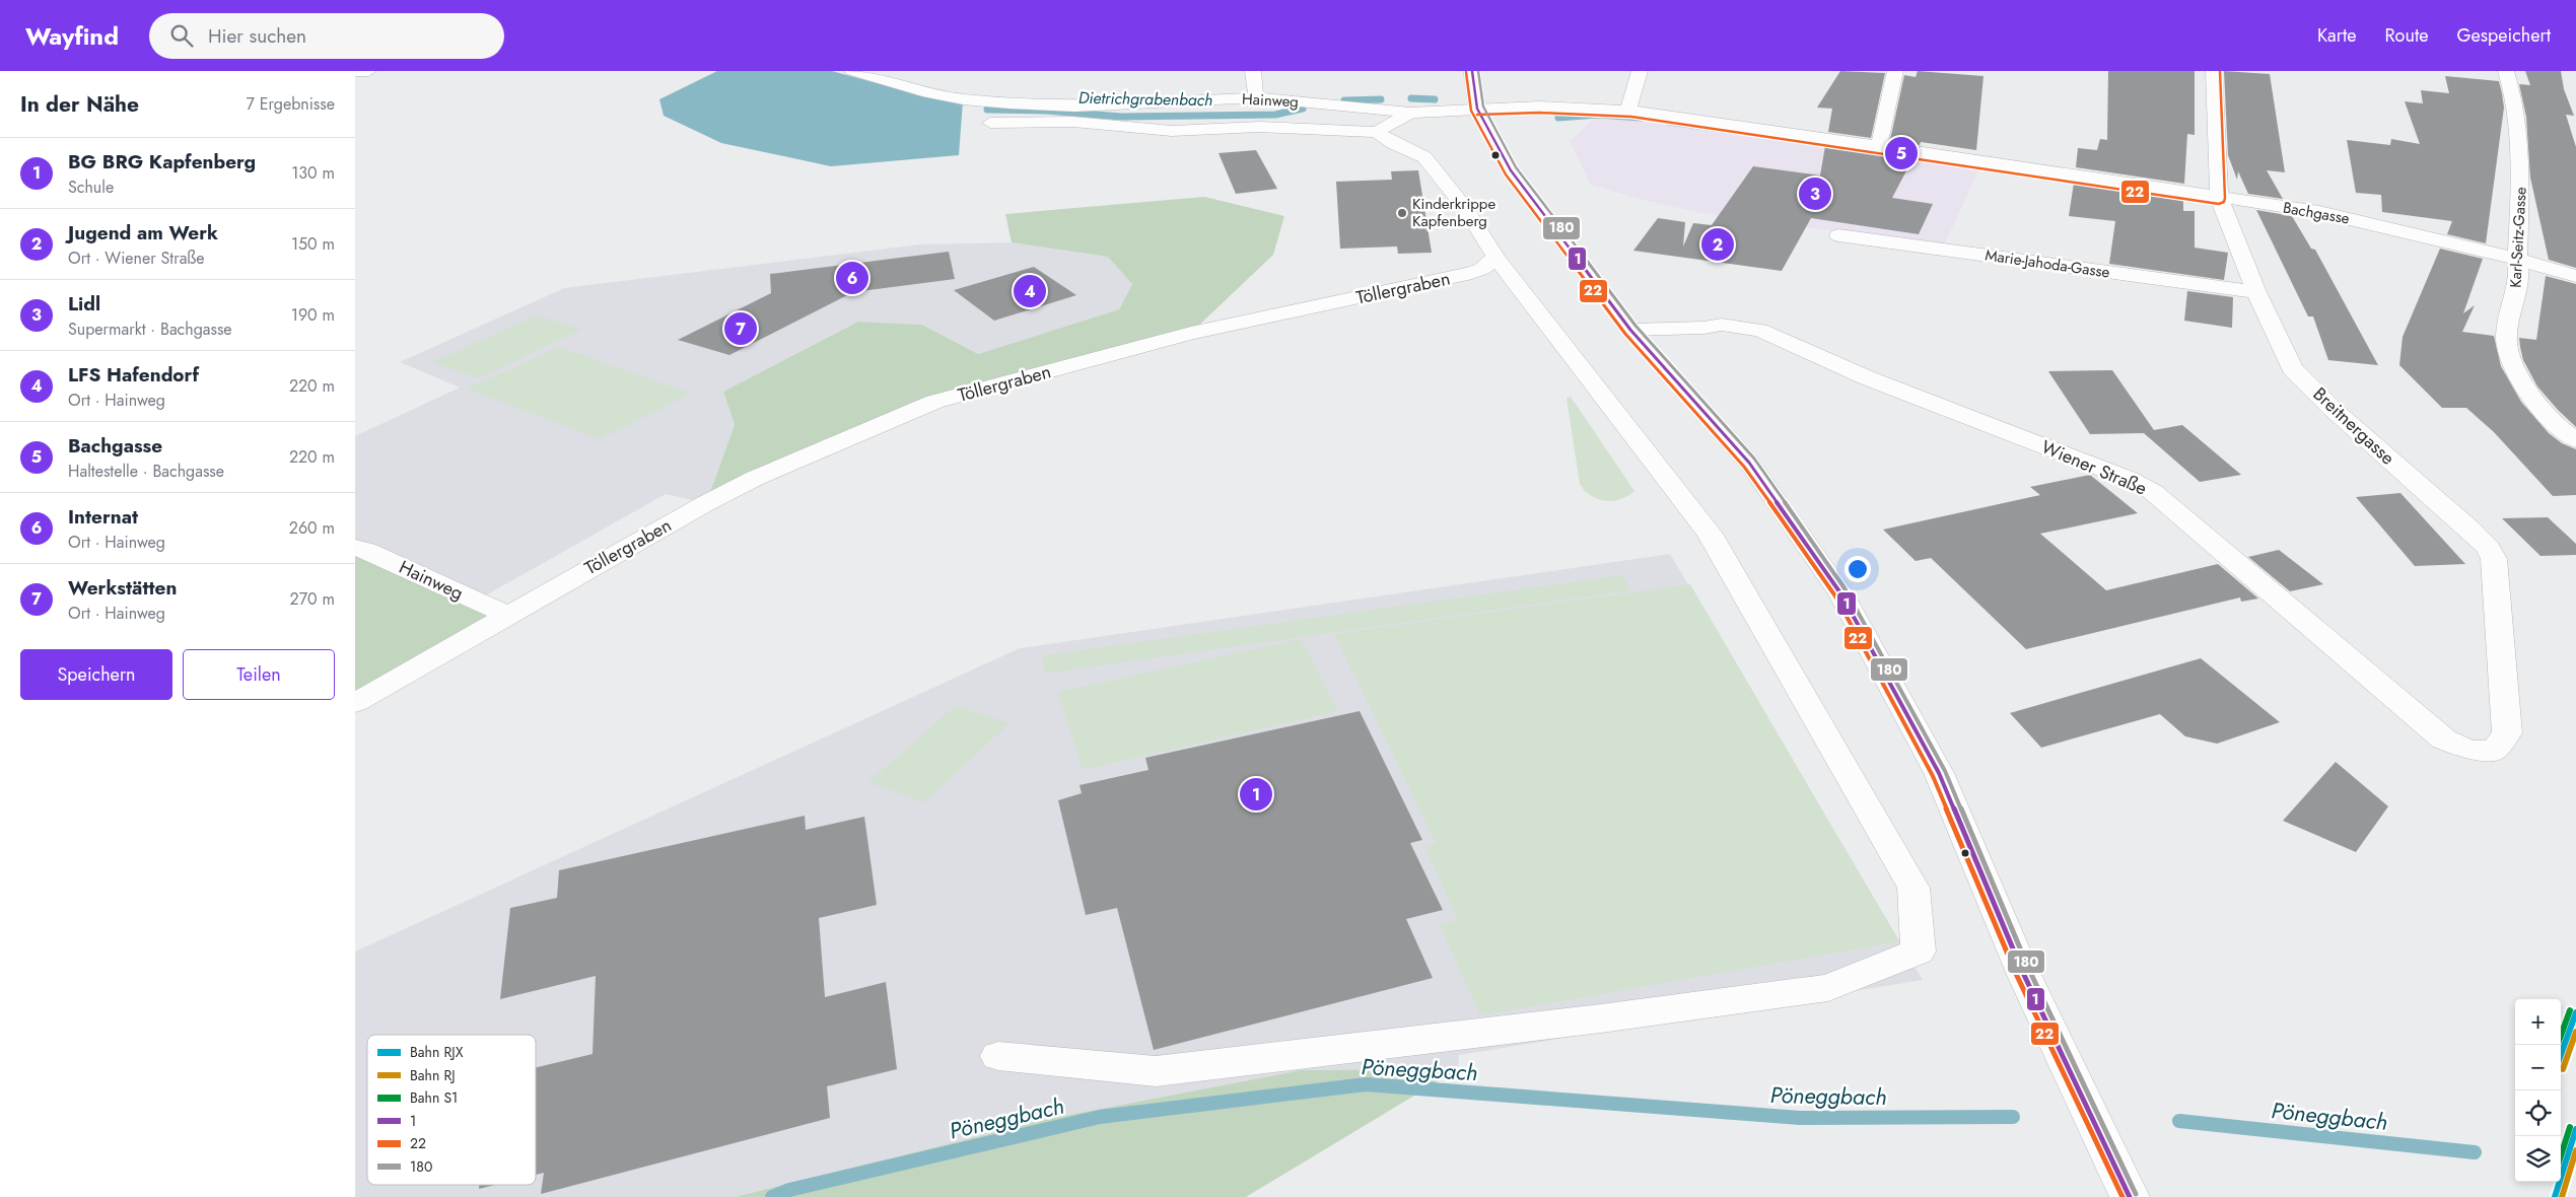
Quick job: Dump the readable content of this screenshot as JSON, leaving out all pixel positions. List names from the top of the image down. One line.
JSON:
{"streets":{"street":["Hainweg","Bachgasse","Karl-Seitz-Gasse","Marie-Jahoda-Gasse","Töllergraben","Breitnergasse","Wiener Straße"]},"crossings":[["Hainweg","Bachgasse"],["Hainweg","Töllergraben"],["Bachgasse","Karl-Seitz-Gasse"],["Bachgasse","Breitnergasse"],["Marie-Jahoda-Gasse","Breitnergasse"],["Breitnergasse","Wiener Straße"]],"water":["Dietrichgrabenbach","Pöneggbach"],"places":["Kinderkrippe Kapfenberg"],"lines":["transit line 1","transit line 22","transit line 180","rail line S1","rail line RJX","rail line RJ"],"legend":["Bahn RJX","Bahn RJ","Bahn S1","1","22","180"],"page":{"header":"Wayfind","search":"Hier suchen","nav":["Karte","Route","Gespeichert"],"heading":["In der Nähe","7 Ergebnisse"],"pins":["5","3","2","6","4","7","1"],"list":[{"mark":"1","name":"BG BRG Kapfenberg","note":"Schule","value":"130 m"},{"mark":"2","name":"Jugend am Werk","note":"Ort · Wiener Straße","value":"150 m"},{"mark":"3","name":"Lidl","note":"Supermarkt · Bachgasse","value":"190 m"},{"mark":"4","name":"LFS Hafendorf","note":"Ort · Hainweg","value":"220 m"},{"mark":"5","name":"Bachgasse","note":"Haltestelle · Bachgasse","value":"220 m"},{"mark":"6","name":"Internat","note":"Ort · Hainweg","value":"260 m"},{"mark":"7","name":"Werkstätten","note":"Ort · Hainweg","value":"270 m"}],"buttons":["Speichern","Teilen"],"map_buttons":["+","−"]}}
